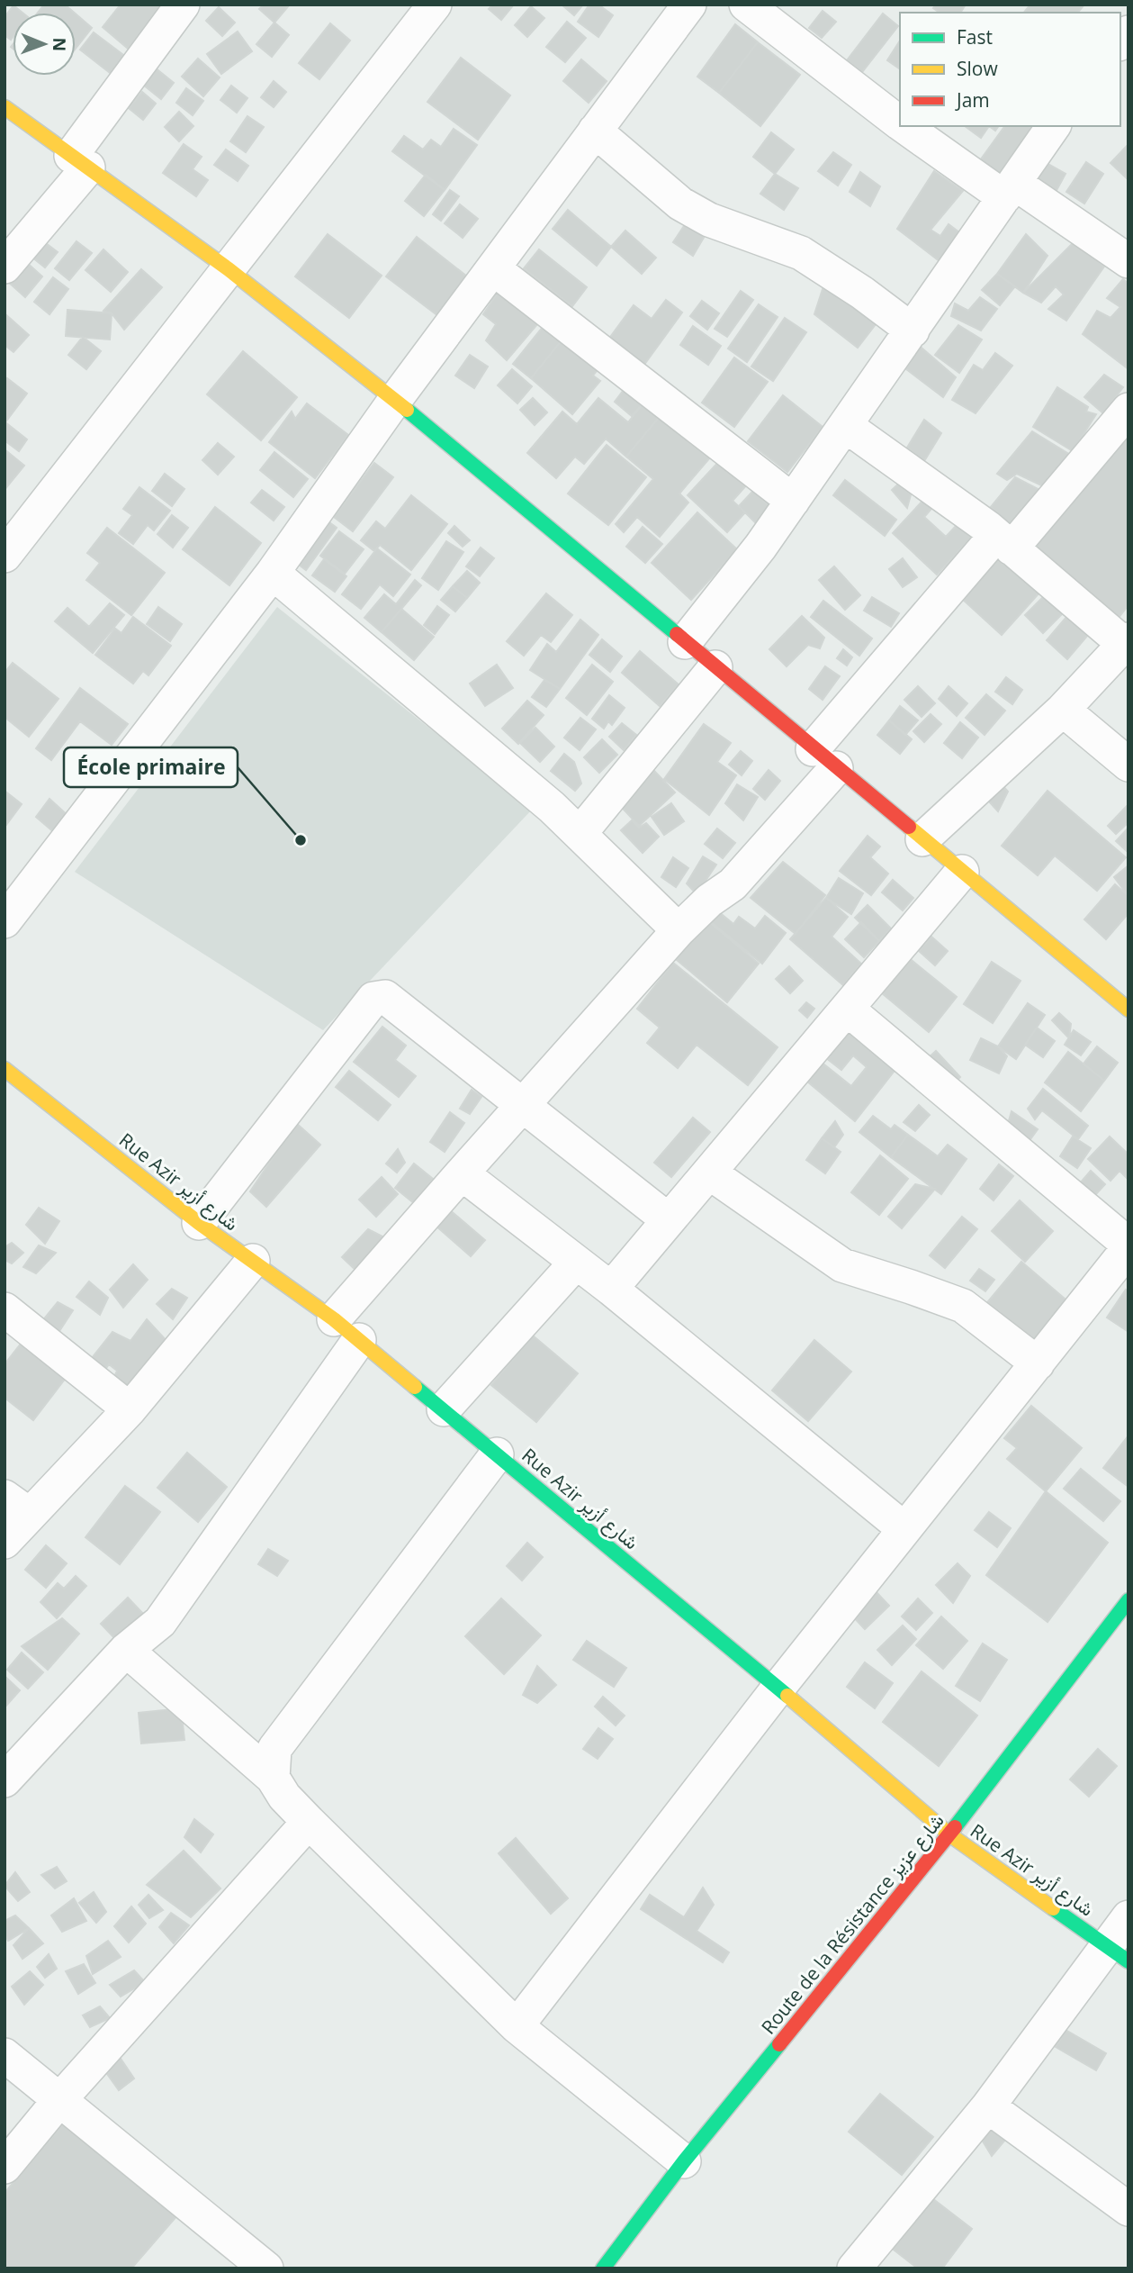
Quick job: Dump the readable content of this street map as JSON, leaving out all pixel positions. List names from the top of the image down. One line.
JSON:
{"streets":{"street":["Rue Azir شارع أزير","Route de la Résistance شارع عزيز"]},"crossings":[["Rue Azir شارع أزير","Route de la Résistance شارع عزيز"]],"places":["École primaire"],"legend":["Fast","Slow","Jam"],"north":"right"}
